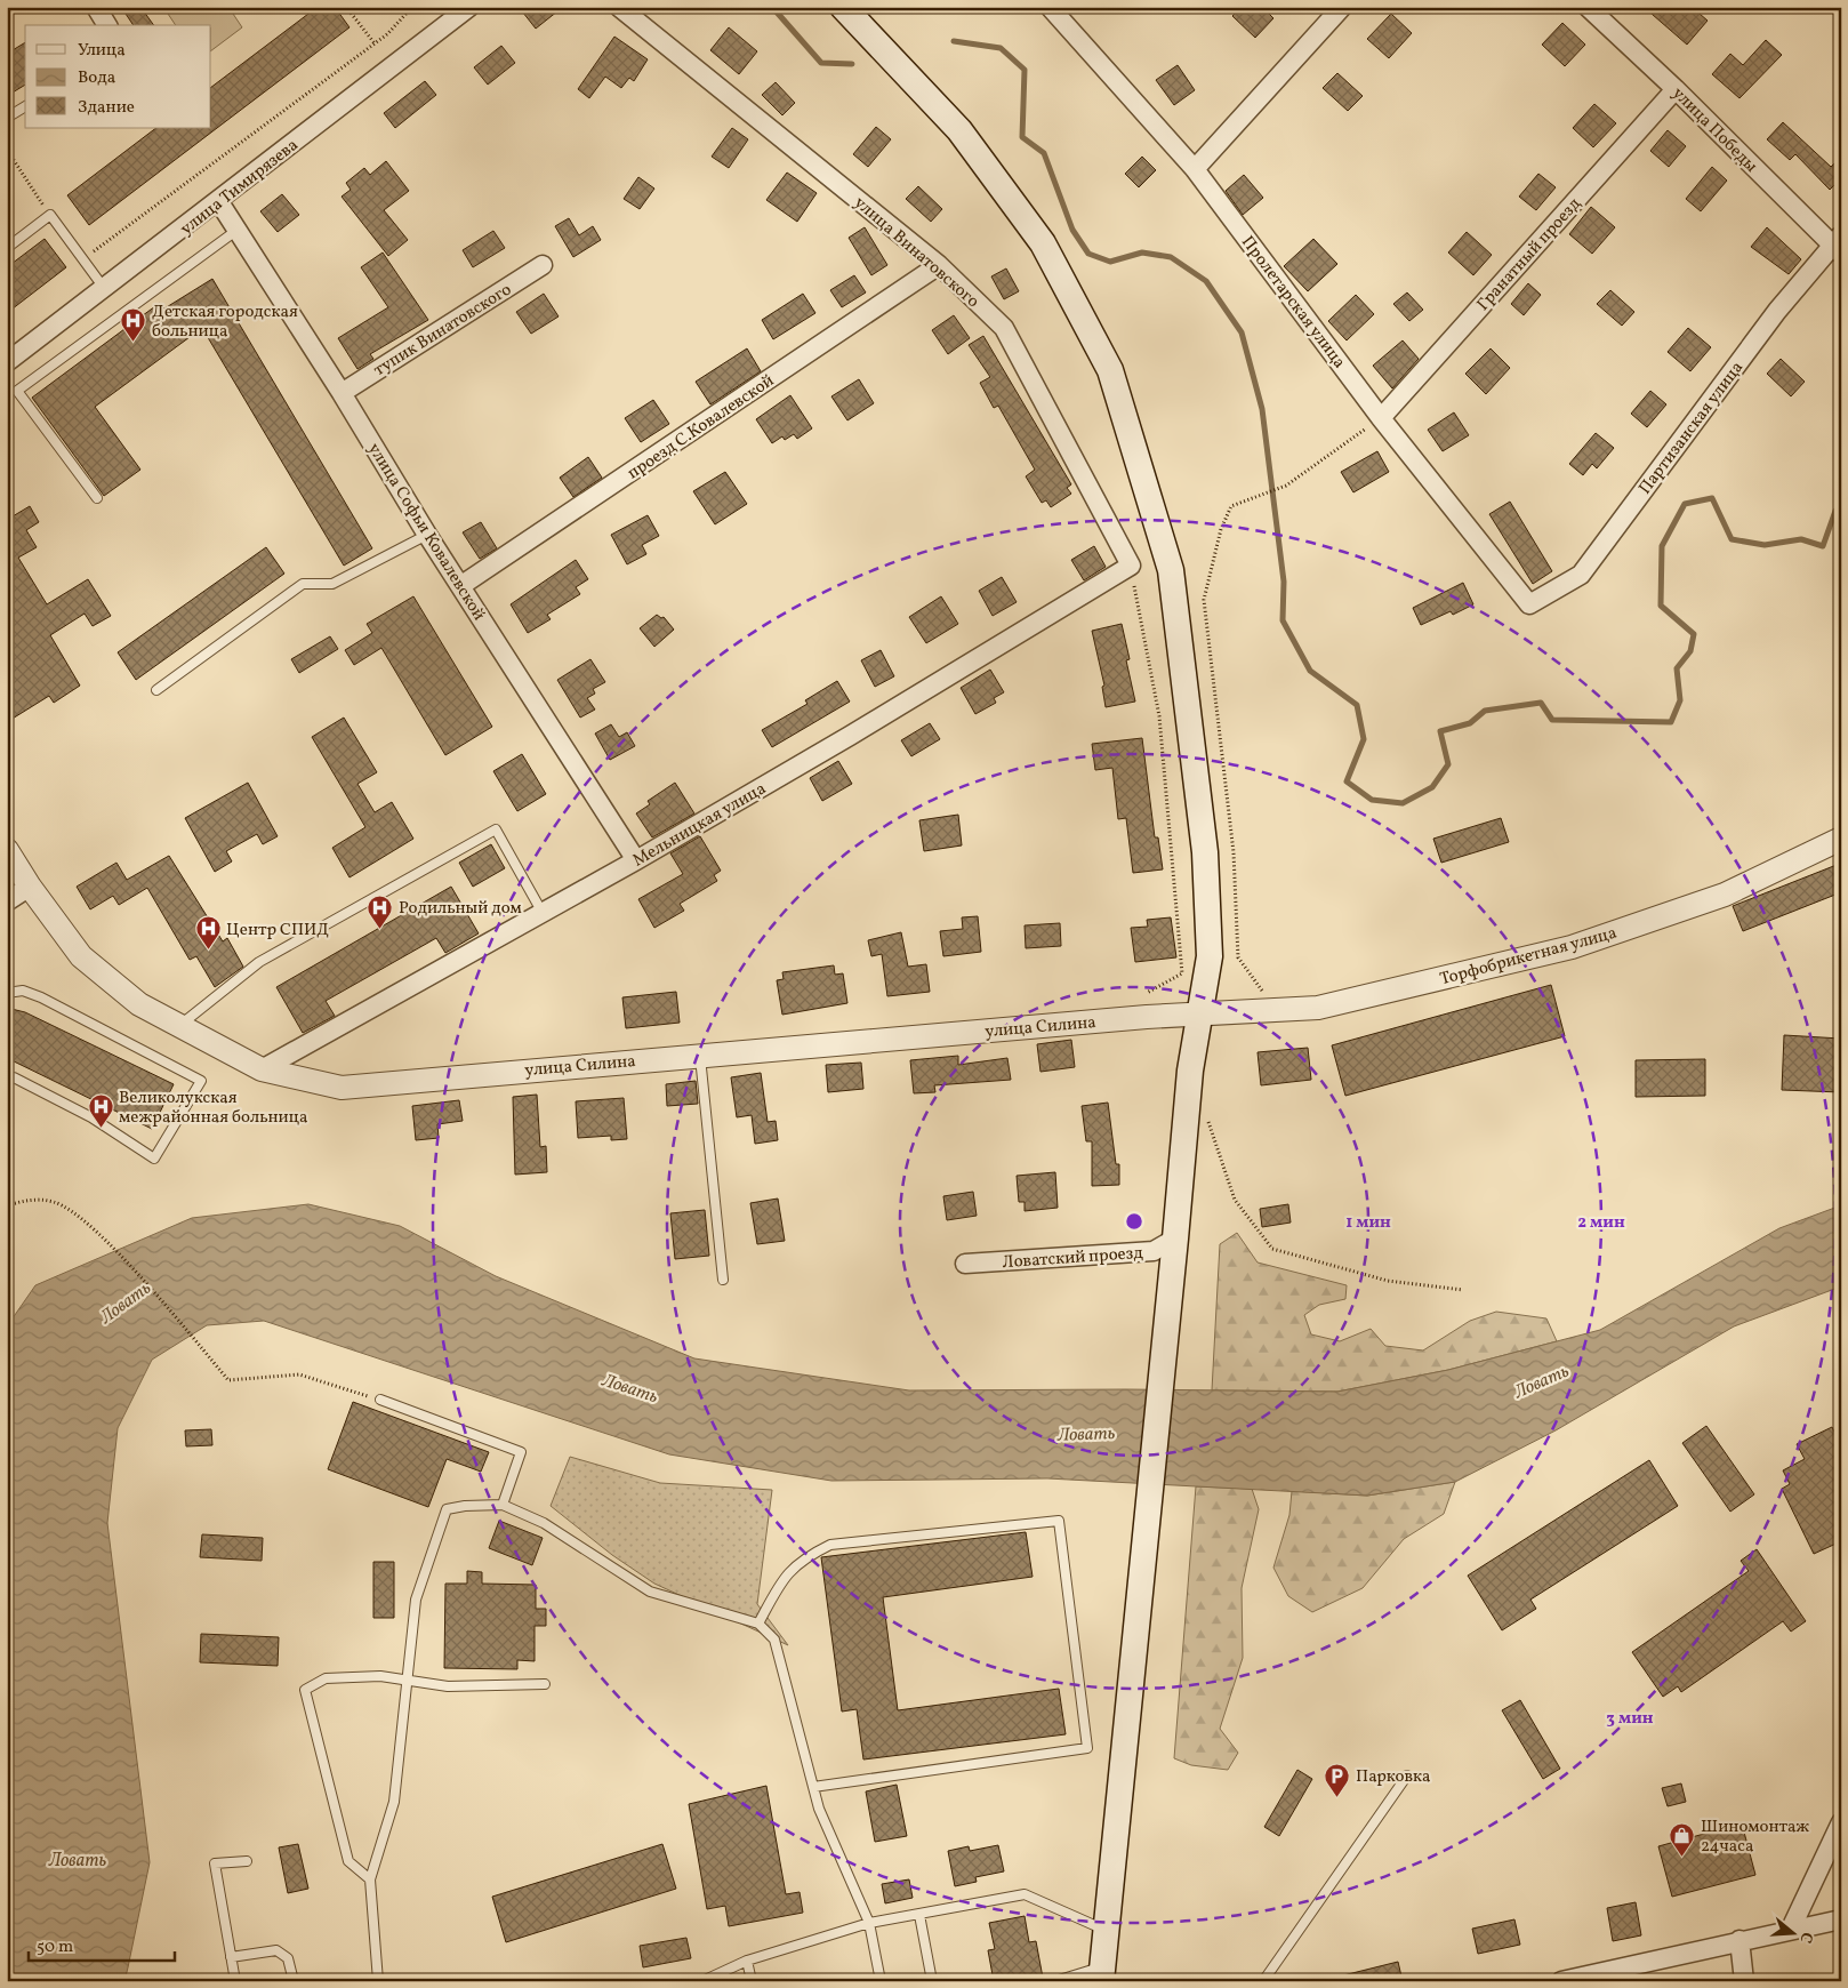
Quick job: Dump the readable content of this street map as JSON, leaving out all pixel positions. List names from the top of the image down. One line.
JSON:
{"streets":{"street":["улица Победы","улица Тимирязева","улица Винатовского","Гранатный проезд","Пролетарская улица","тупик Винатовского","проезд С.Ковалевской","Партизанская улица","улица Софьи Ковалевской","Мельницкая улица","Торфобрикетная улица","улица Силина","Ловатский проезд"]},"crossings":[["улица Победы","Гранатный проезд"],["улица Победы","Партизанская улица"],["улица Тимирязева","улица Софьи Ковалевской"],["улица Винатовского","проезд С.Ковалевской"],["улица Винатовского","Мельницкая улица"],["Гранатный проезд","Пролетарская улица"],["Пролетарская улица","Партизанская улица"],["тупик Винатовского","улица Софьи Ковалевской"],["проезд С.Ковалевской","улица Софьи Ковалевской"],["улица Софьи Ковалевской","Мельницкая улица"],["Мельницкая улица","улица Силина"],["Торфобрикетная улица","улица Силина"]],"water":["Ловать"],"places":{"hospital":["Детская городская больница","Родильный дом","Центр СПИД","Великолукская межрайонная больница"],"parking":["Парковка"],"shop":["Шиномонтаж 24часа"]},"legend":["Улица","Вода","Здание"],"scale_bar":"50 m","north":"right","rings":["1 мин","2 мин","3 мин"]}
